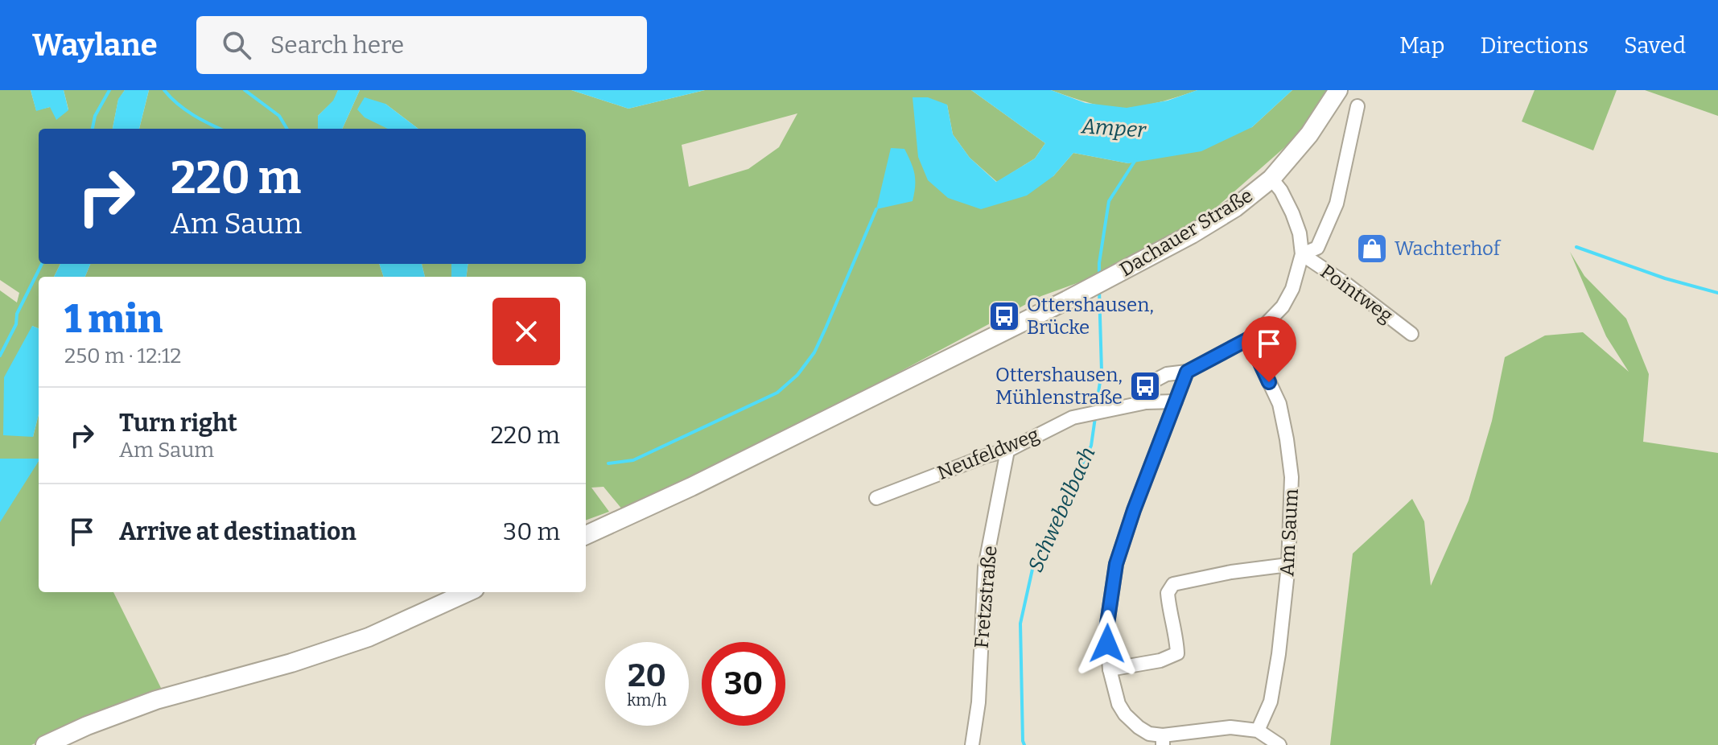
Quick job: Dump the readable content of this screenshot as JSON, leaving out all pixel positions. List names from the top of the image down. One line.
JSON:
{"streets":{"main road":["Dachauer Straße"],"street":["Pointweg","Neufeldweg","Am Saum","Fretzstraße"]},"crossings":[["Neufeldweg","Fretzstraße"]],"water":["Amper","Schwebelbach"],"places":{"shop":["Wachterhof"],"bus stop":["Ottershausen, Brücke","Ottershausen, Mühlenstraße"]},"page":{"header":"Waylane","search":"Search here","nav":["Map","Directions","Saved"],"turn":["220 m","Am Saum"],"heading":["1 min","250 m · 12:12"],"list":[{"name":"Turn right","note":"Am Saum","value":"220 m"},{"name":"Arrive at destination","value":"30 m"}],"speed":"20 km/h","limit":"30"}}
